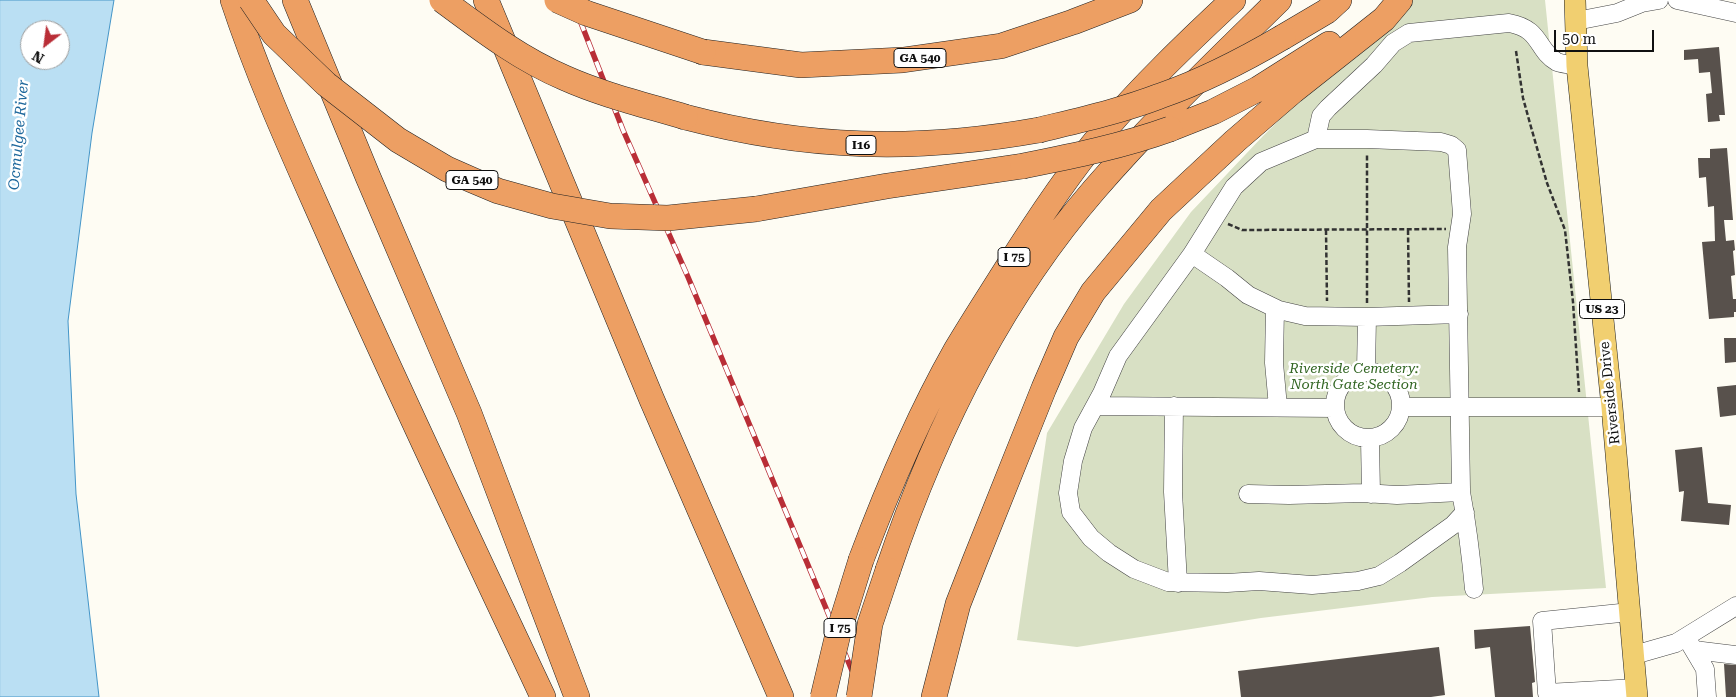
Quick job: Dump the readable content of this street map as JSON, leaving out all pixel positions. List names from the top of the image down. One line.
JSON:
{"streets":{"highway":["GA 540","I16","I 75"],"main road":["US 23","Riverside Drive"]},"water":["Ocmulgee River"],"parks":["Riverside Cemetery: North Gate Section"],"scale_bar":"50 m","north":"bottom left"}
